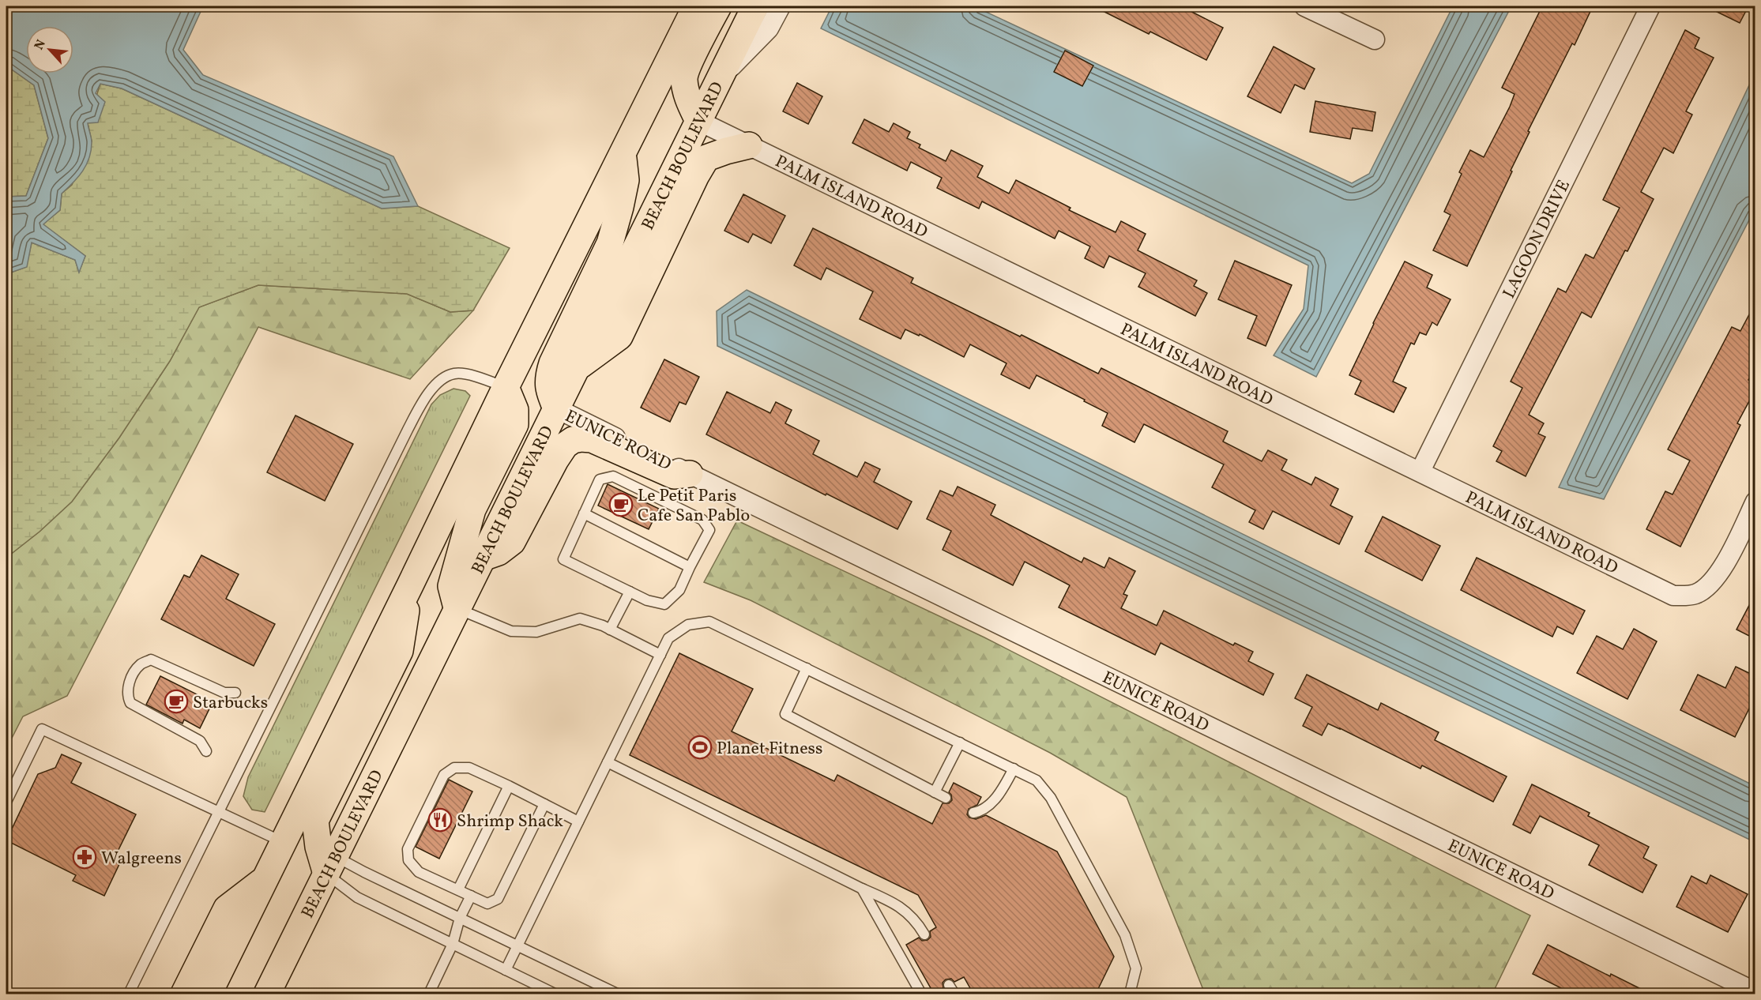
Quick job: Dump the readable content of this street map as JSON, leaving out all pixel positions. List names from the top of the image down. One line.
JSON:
{"streets":{"highway":["BEACH BOULEVARD"],"street":["PALM ISLAND ROAD","LAGOON DRIVE","EUNICE ROAD"]},"crossings":[["BEACH BOULEVARD","PALM ISLAND ROAD"],["BEACH BOULEVARD","EUNICE ROAD"],["PALM ISLAND ROAD","LAGOON DRIVE"]],"places":{"cafe":["Le Petit Paris Cafe San Pablo","Starbucks"],"sports":["Planet Fitness"],"restaurant":["Shrimp Shack"],"pharmacy":["Walgreens"]},"north":"top left"}
